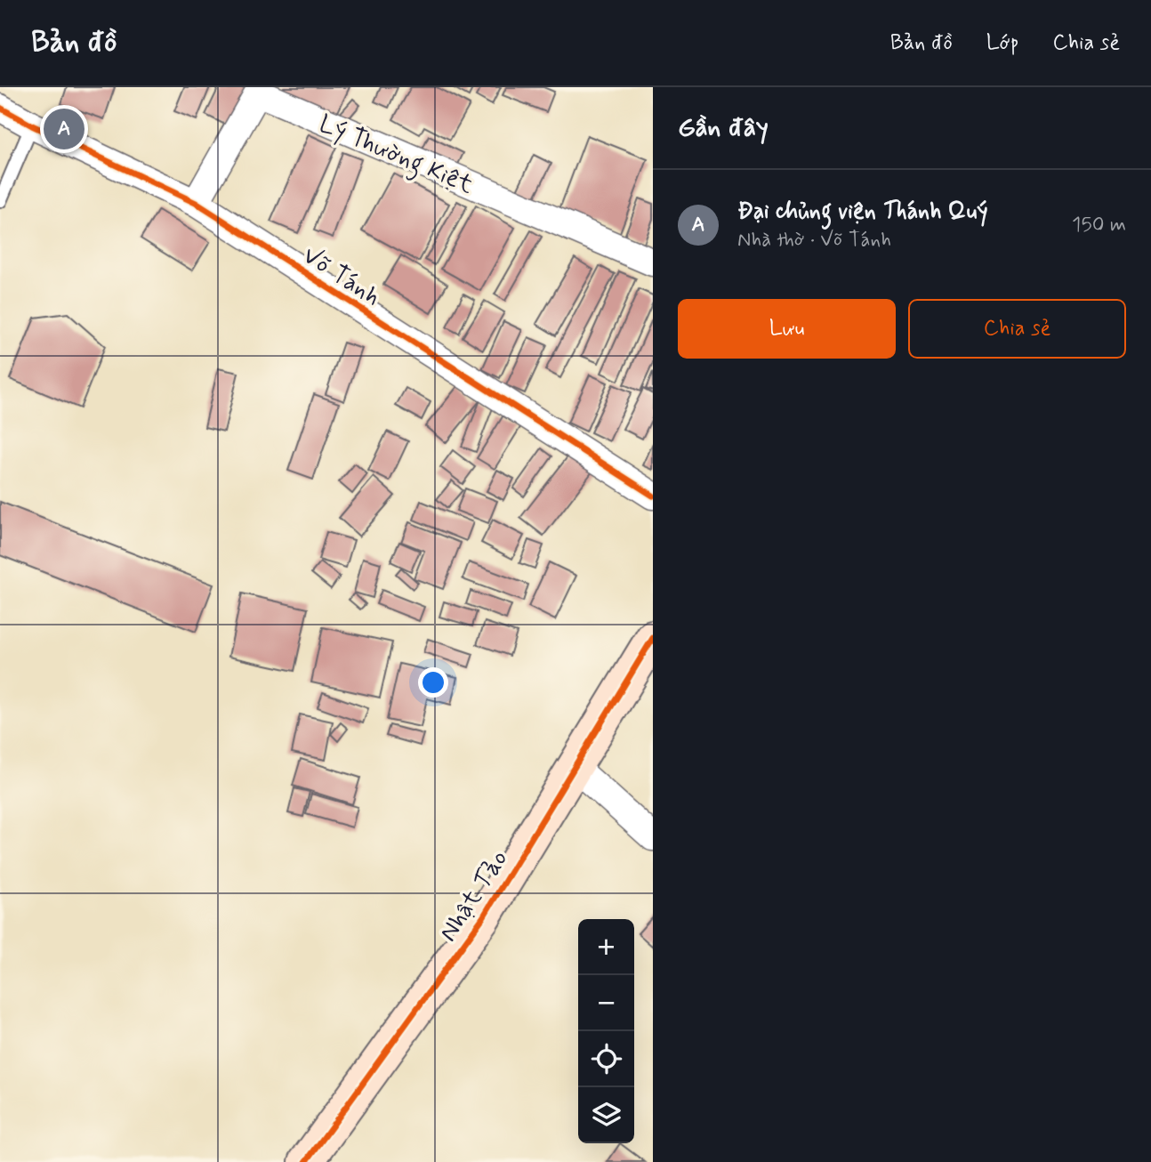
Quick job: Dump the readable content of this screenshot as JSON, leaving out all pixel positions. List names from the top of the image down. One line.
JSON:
{"streets":{"street":["Lý Thường Kiệt","Võ Tánh","Nhật Tảo"]},"crossings":[["Lý Thường Kiệt","Võ Tánh"]],"page":{"header":"Bản đồ","nav":["Bản đồ","Lớp","Chia sẻ"],"heading":"Gần đây","pins":"A","list":[{"mark":"A","name":"Đại chủng viện Thánh Quý","note":"Nhà thờ · Võ Tánh","value":"150 m"}],"buttons":["Lưu","Chia sẻ"],"map_buttons":["+","−"]}}
